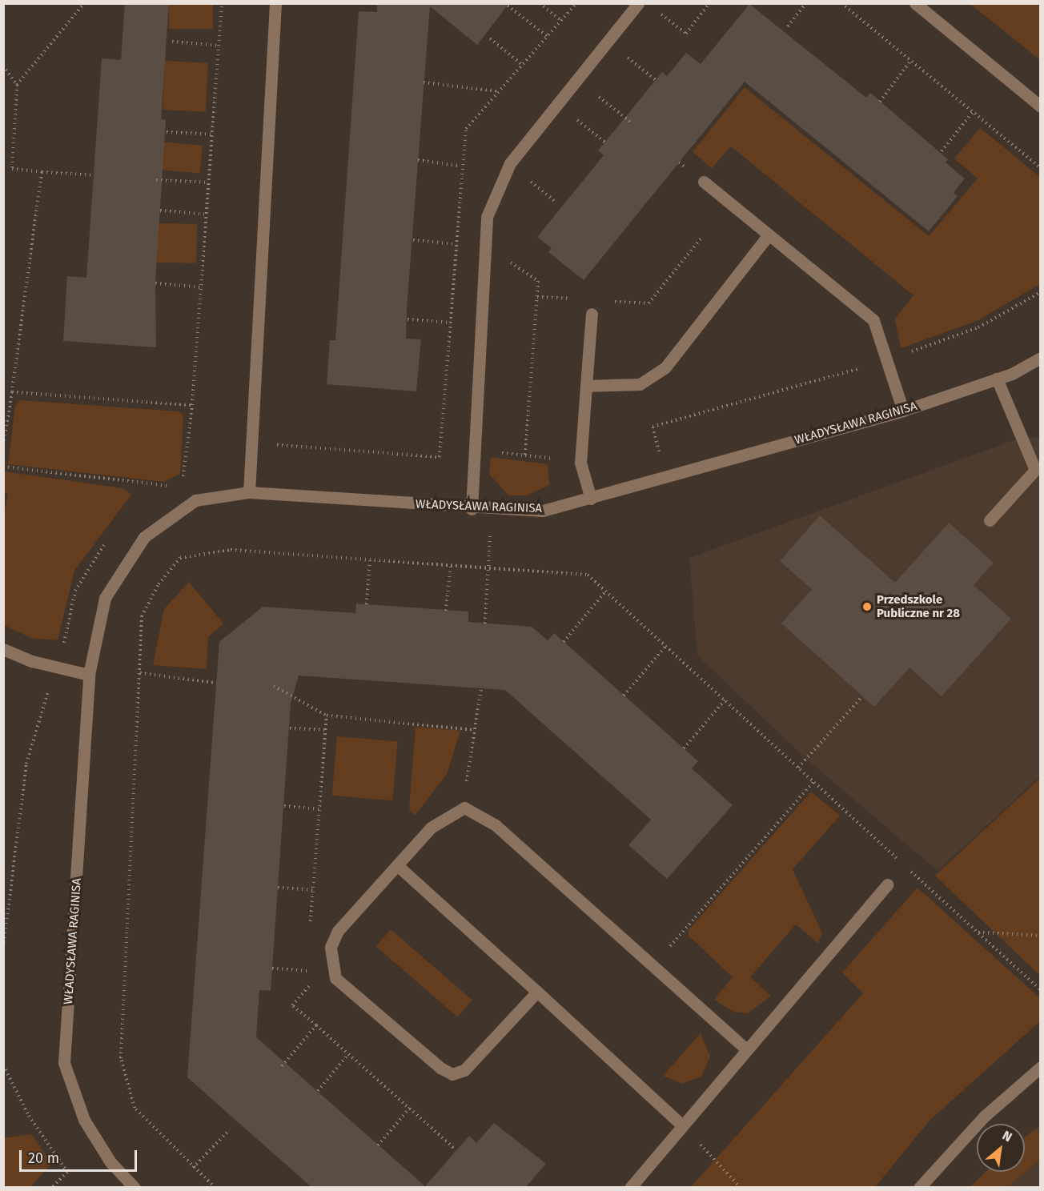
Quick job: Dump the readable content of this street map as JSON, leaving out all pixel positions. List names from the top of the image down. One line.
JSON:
{"streets":{"street":["WŁADYSŁAWA RAGINISA"]},"places":["Przedszkole Publiczne nr 28"],"scale_bar":"20 m","north":"top right"}
